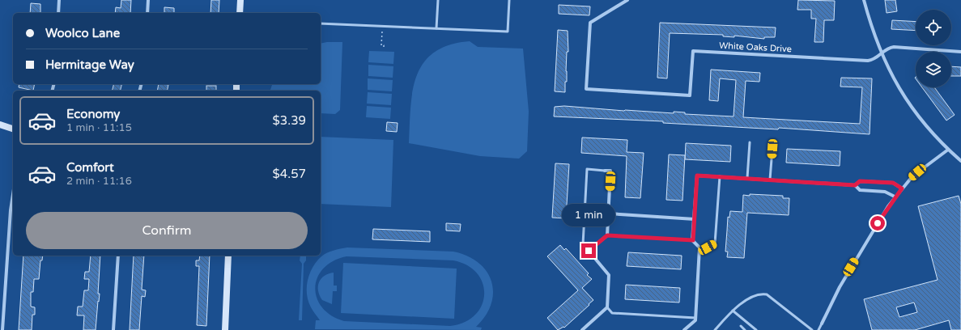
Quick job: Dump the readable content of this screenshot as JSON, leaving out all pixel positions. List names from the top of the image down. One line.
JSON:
{"streets":{"street":["White Oaks Drive"]},"page":{"banner":["Woolco Lane","Hermitage Way"],"list":[{"name":"Economy","note":"1 min · 11:15","value":"$3.39"},{"name":"Comfort","note":"2 min · 11:16","value":"$4.57"}],"bubble":"1 min","buttons":"Confirm"}}
